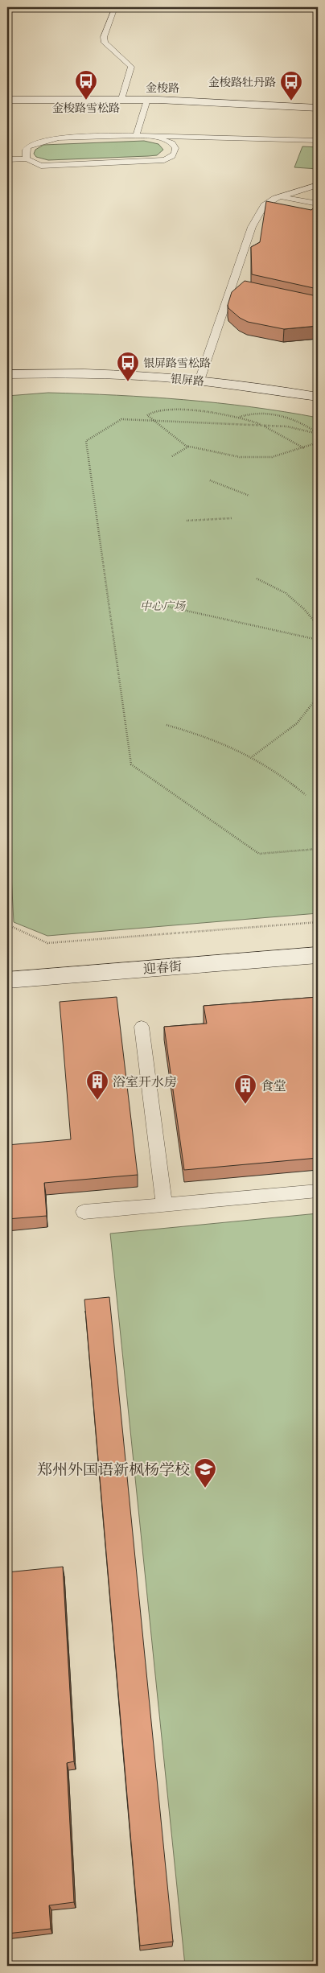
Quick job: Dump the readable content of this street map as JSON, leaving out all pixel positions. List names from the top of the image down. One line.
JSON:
{"streets":{"street":["金梭路","银屏路","迎春街"]},"parks":["中心广场"],"places":{"bus stop":["金梭路雪松路","金梭路牡丹路","银屏路雪松路"],"building":["浴室开水房","食堂"],"school or university":["郑州外国语新枫杨学校"]}}
